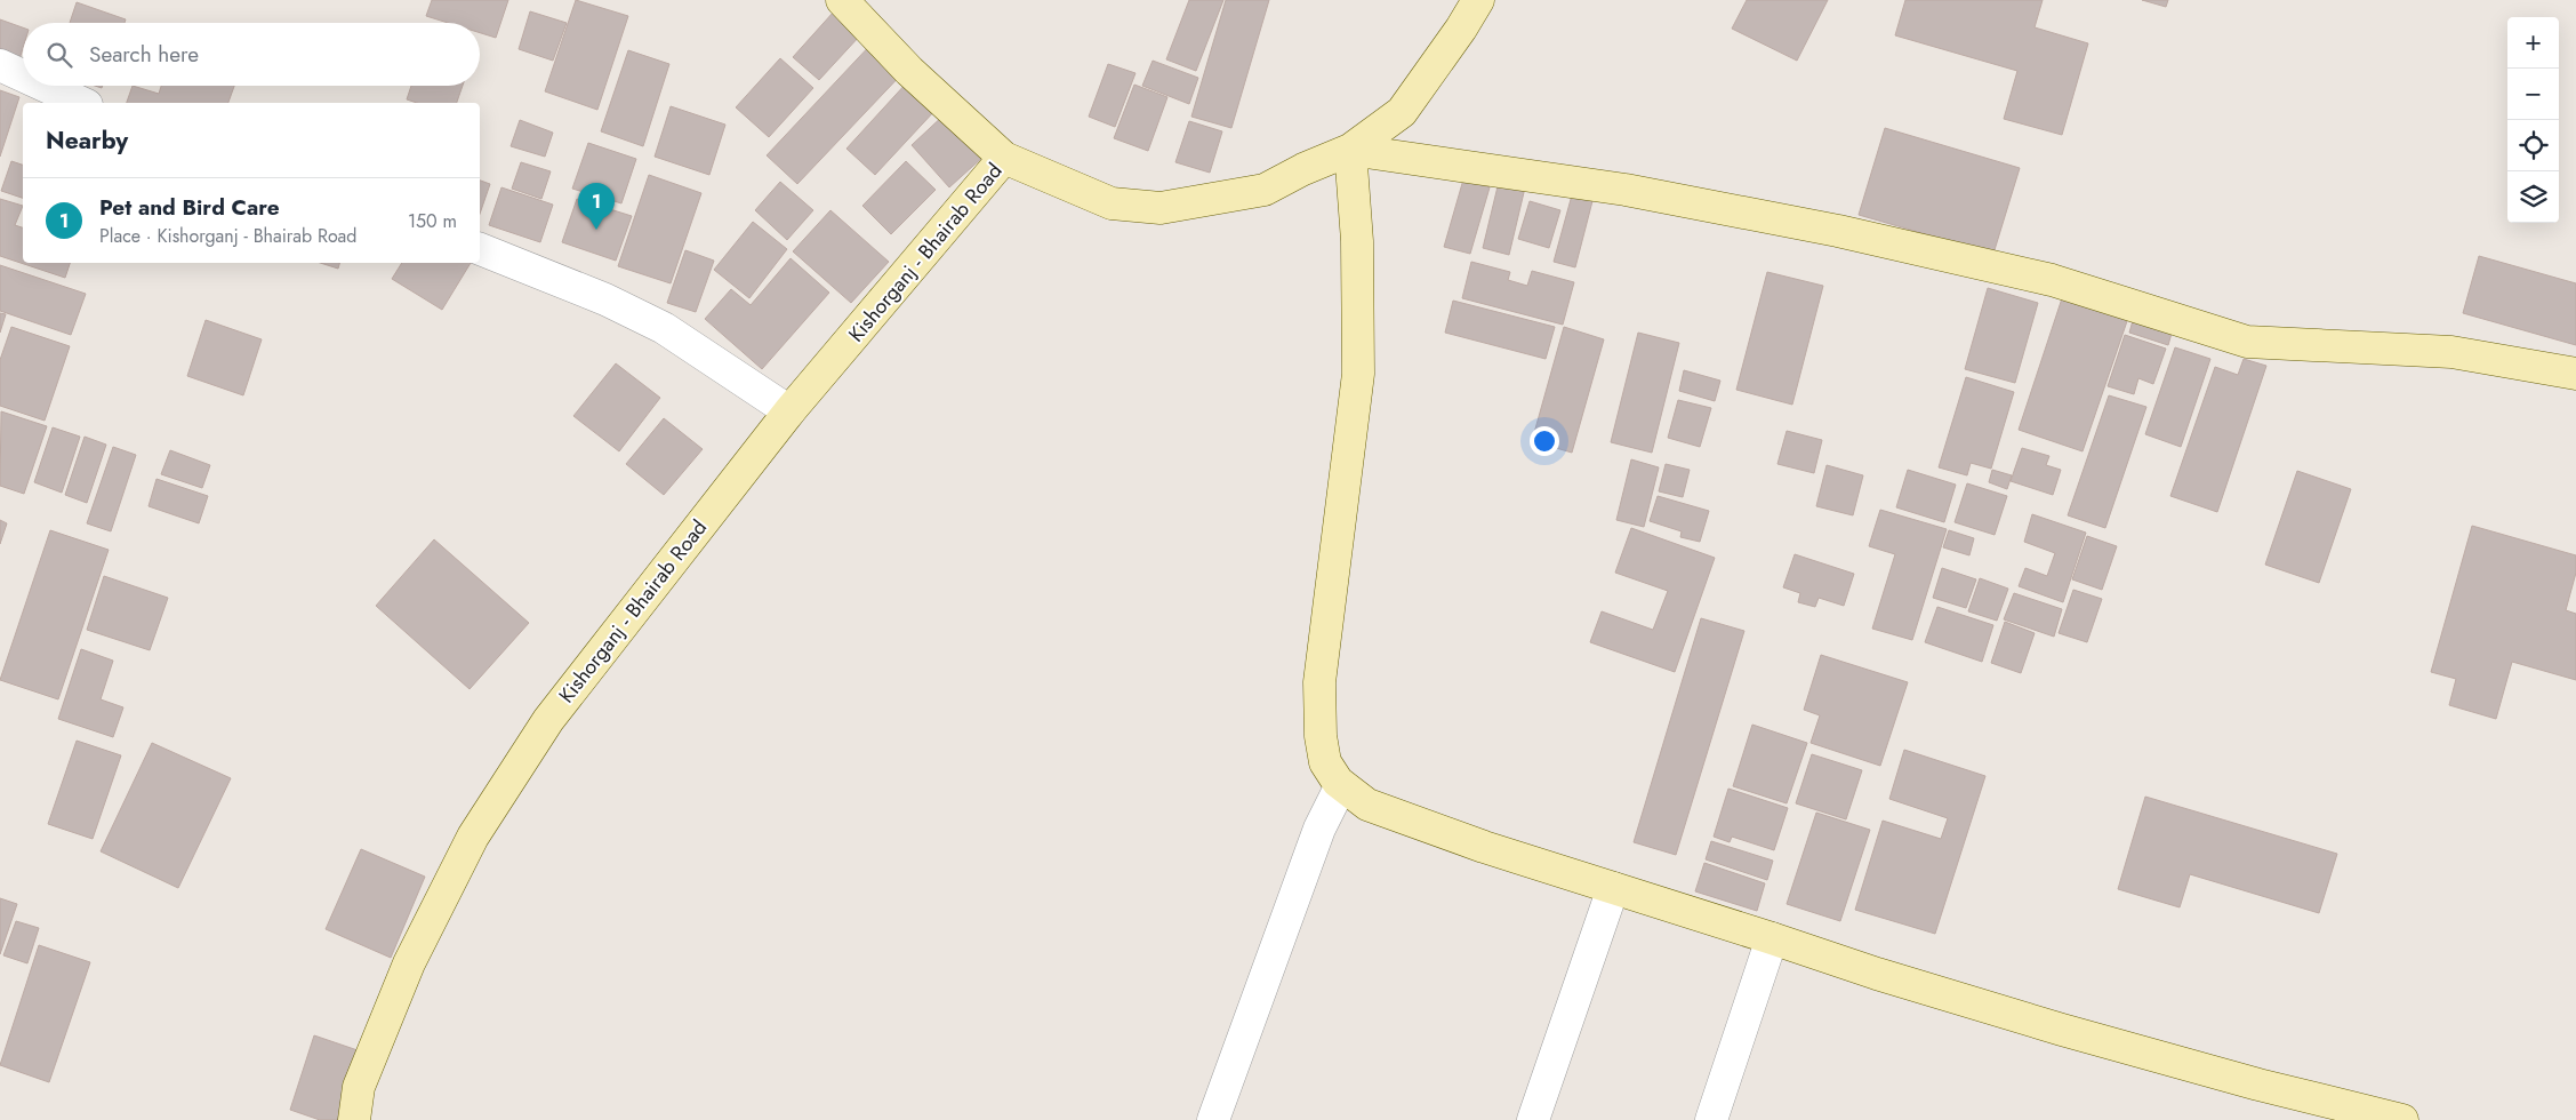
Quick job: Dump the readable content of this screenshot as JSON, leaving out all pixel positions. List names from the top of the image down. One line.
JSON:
{"streets":{"street":["Kishorganj - Bhairab Road"]},"page":{"map_buttons":["+","−"],"search":"Search here","heading":"Nearby","list":[{"mark":"1","name":"Pet and Bird Care","note":"Place · Kishorganj - Bhairab Road","value":"150 m"}],"pins":"1"}}
